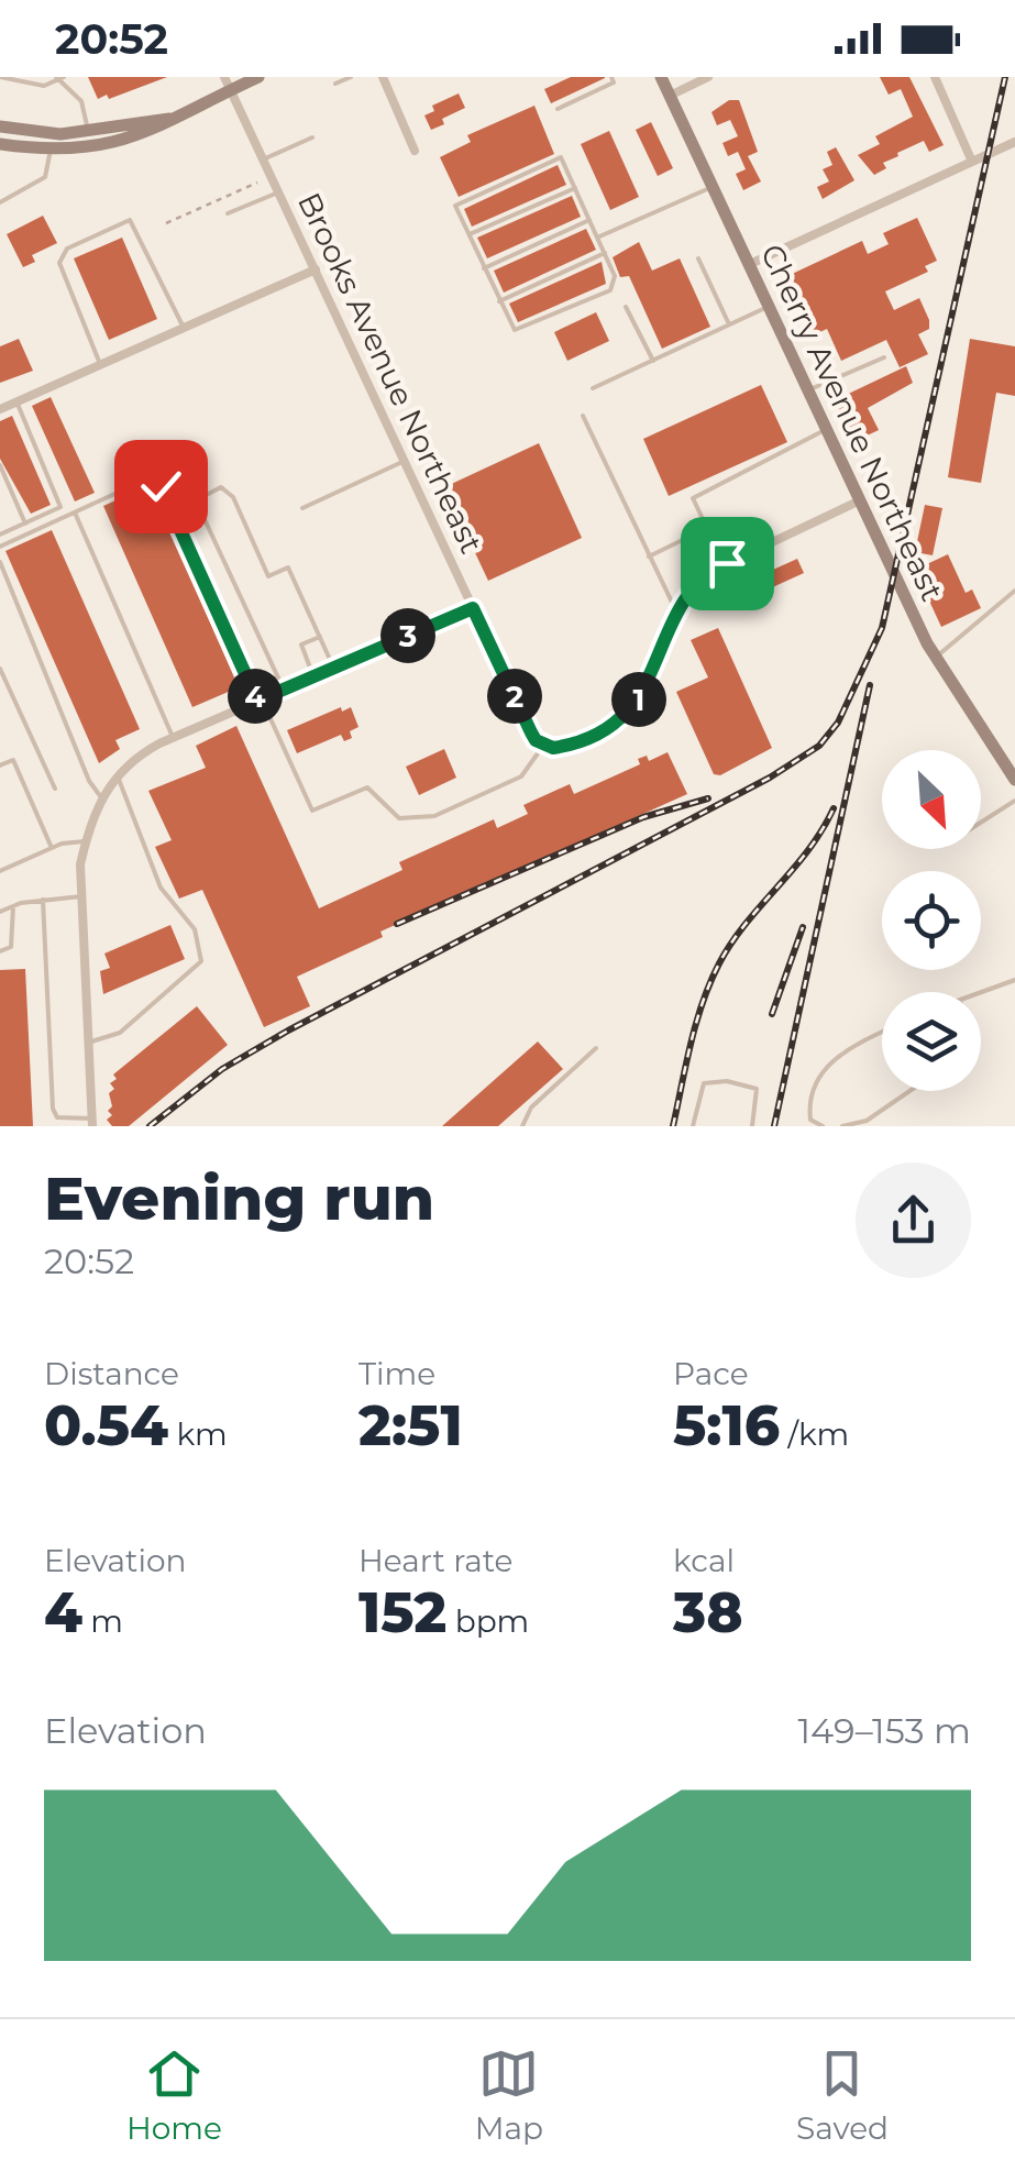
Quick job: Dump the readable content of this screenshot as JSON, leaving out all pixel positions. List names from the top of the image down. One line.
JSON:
{"streets":{"main road":["Cherry Avenue Northeast"],"street":["Brooks Avenue Northeast"]},"north":"bottom right","page":{"status":"20:52","pins":["3","2","4","1"],"heading":["Evening run","20:52"],"stats":[["Distance","0.54 km"],["Time","2:51"],["Pace","5:16 /km"],["Elevation","4 m"],["Heart rate","152 bpm"],["kcal","38"]],"chart":["Elevation","149–153 m"],"tabs":["Home","Map","Saved"]}}
